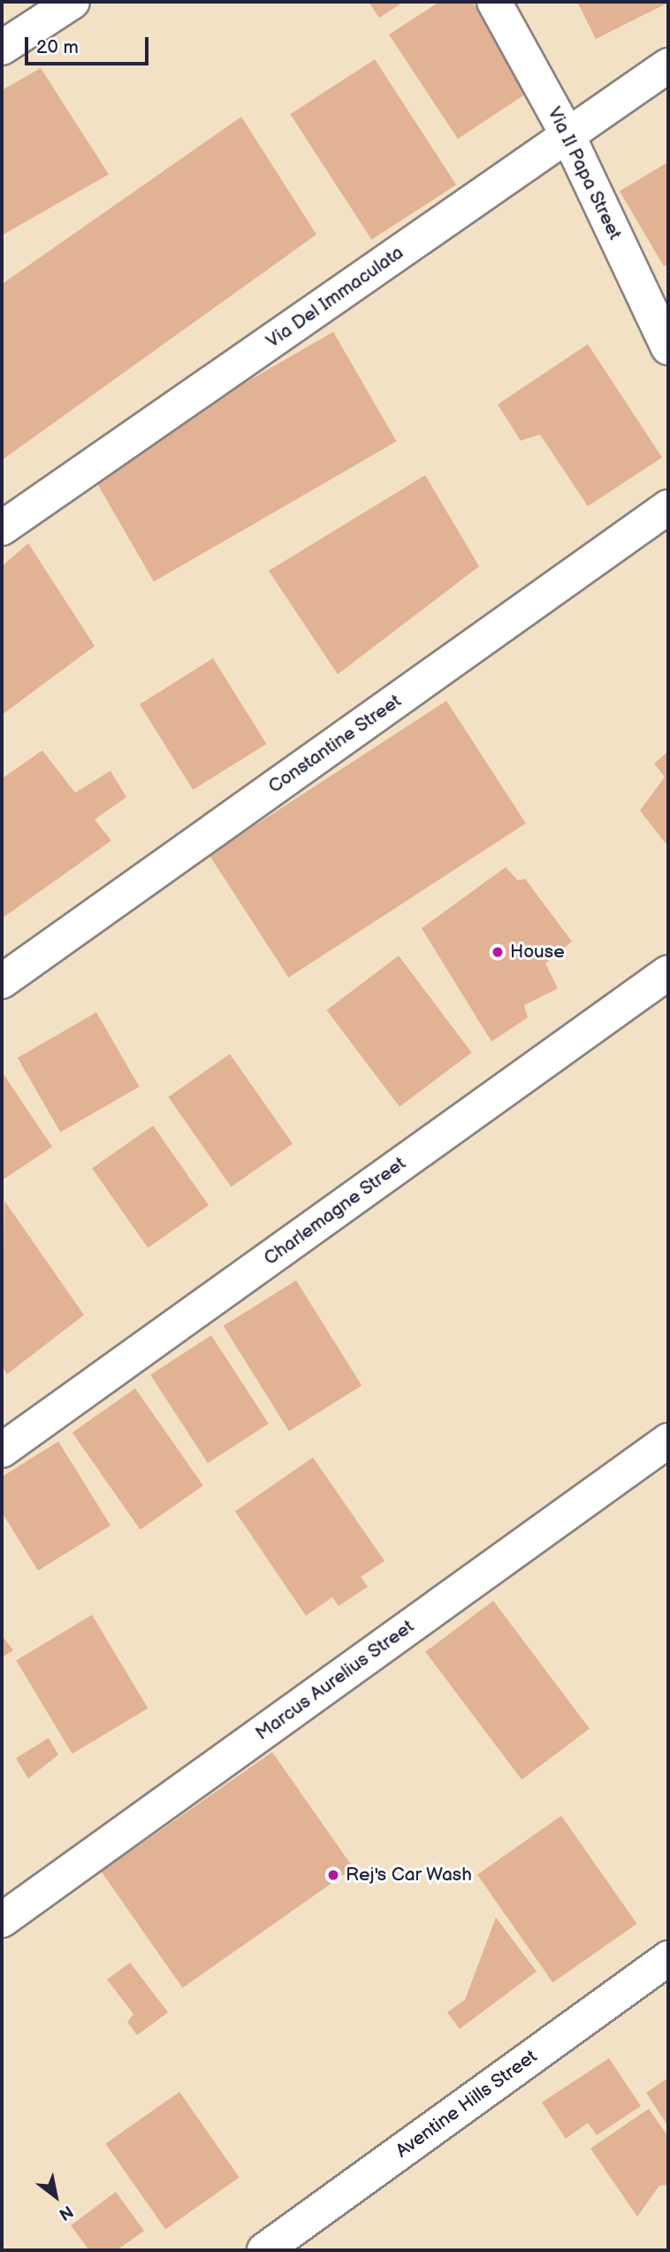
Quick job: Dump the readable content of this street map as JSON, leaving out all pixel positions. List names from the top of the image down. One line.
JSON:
{"streets":{"street":["Via Il Papa Street","Via Del Immaculata","Constantine Street","Charlemagne Street","Marcus Aurelius Street","Aventine Hills Street"]},"crossings":[["Via Il Papa Street","Via Del Immaculata"]],"places":["House","Rej's Car Wash"],"scale_bar":"20 m","north":"bottom right"}
